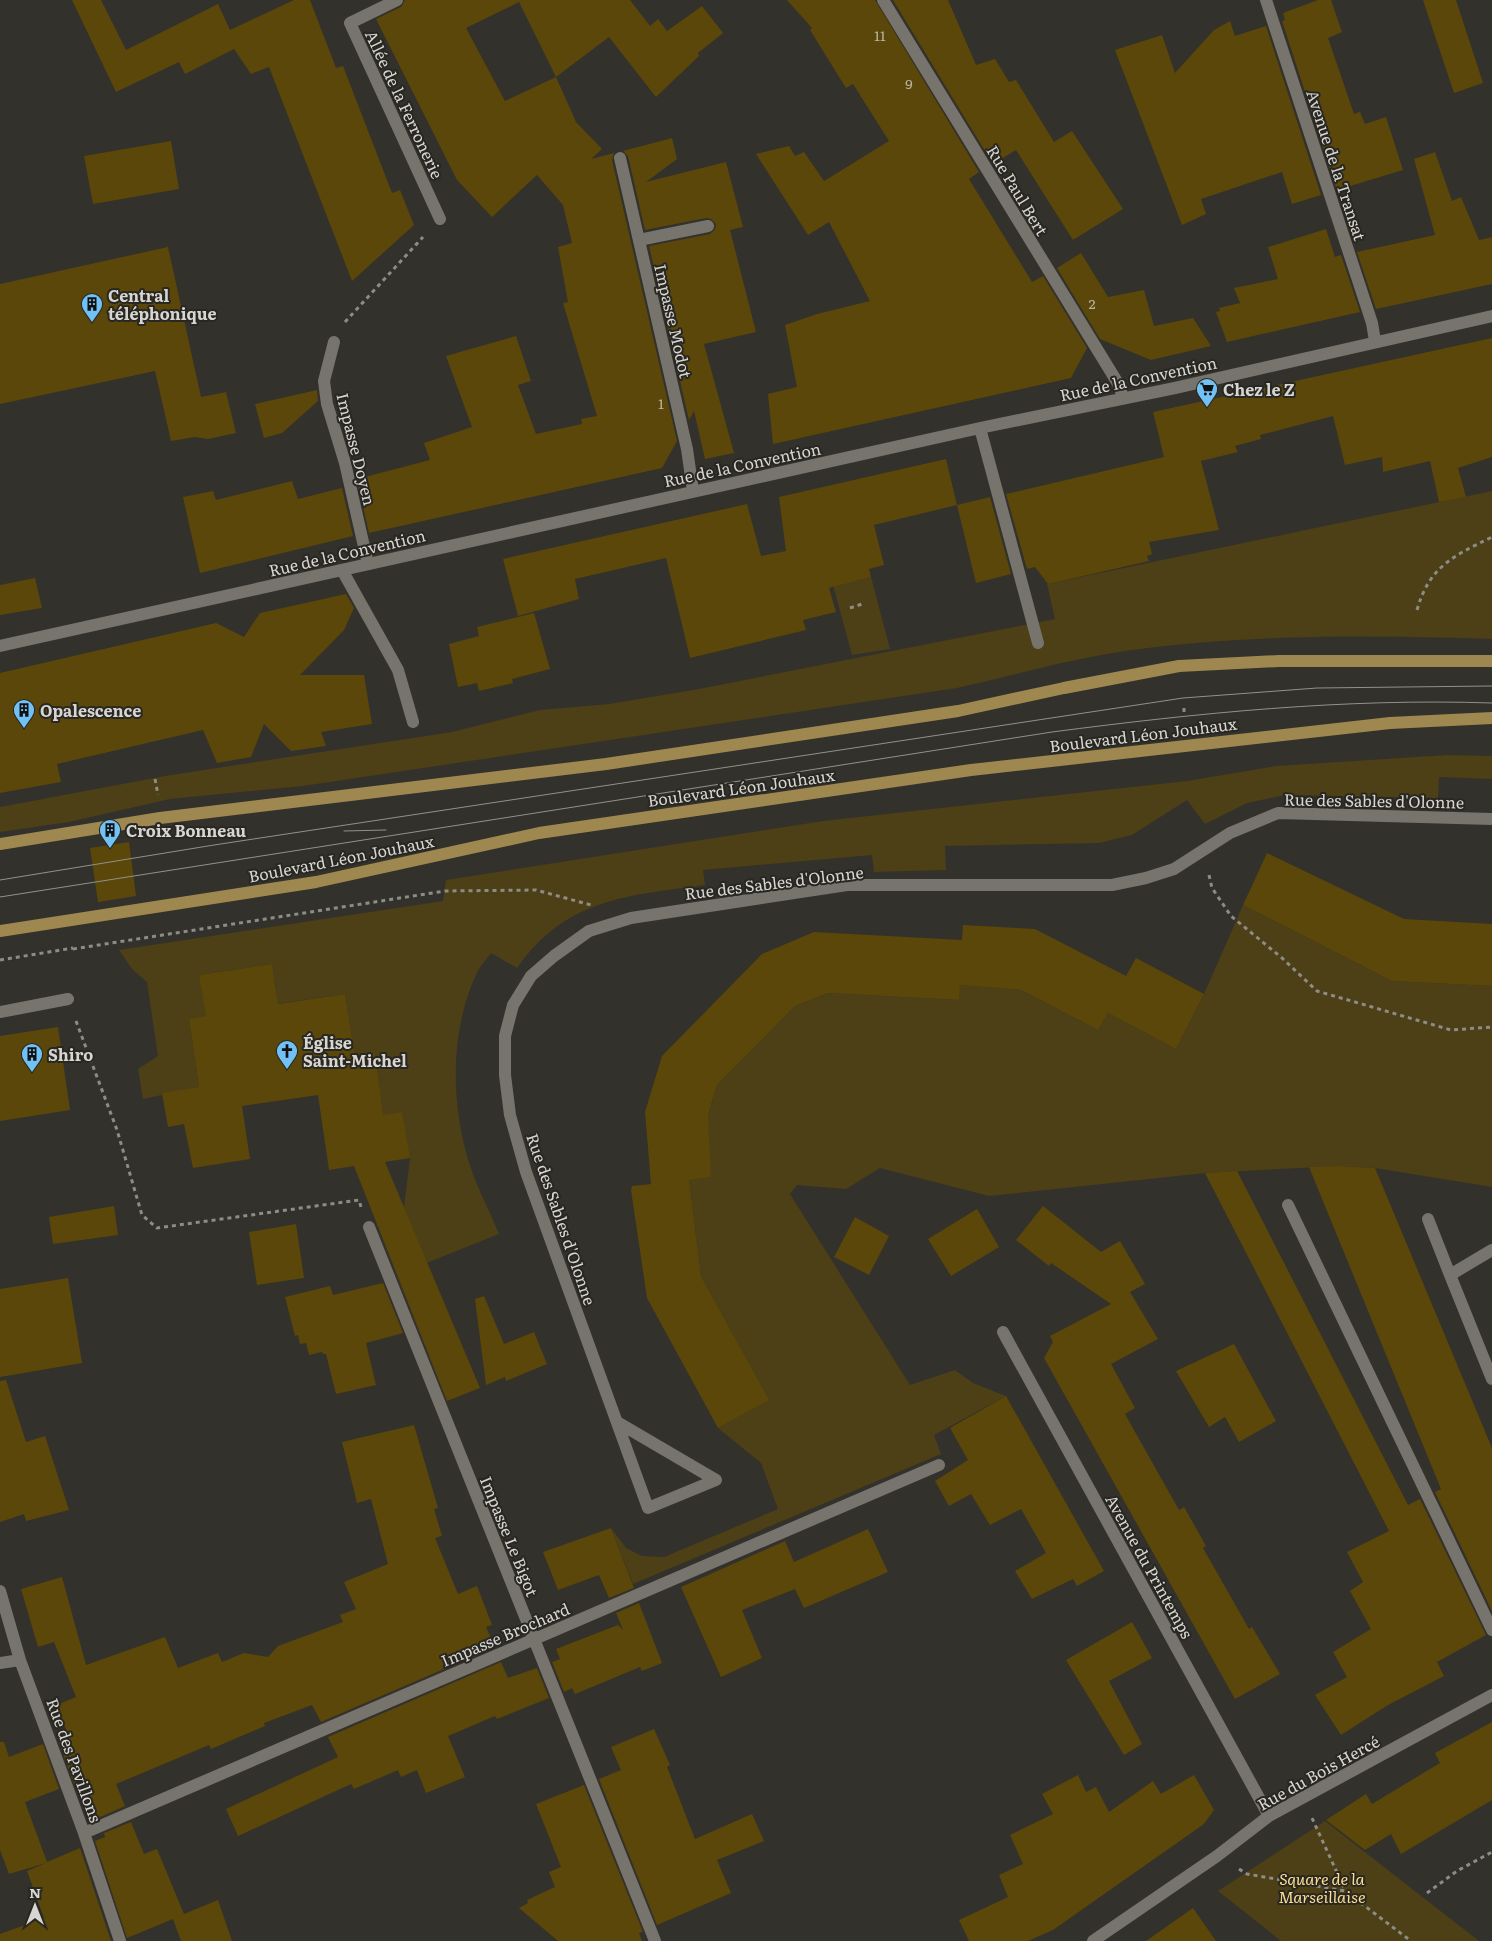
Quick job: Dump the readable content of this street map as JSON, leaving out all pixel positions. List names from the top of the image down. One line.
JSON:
{"streets":{"main road":["Boulevard Léon Jouhaux"],"street":["Allée de la Ferronerie","Avenue de la Transat","Rue Paul Bert","Impasse Modot","Rue de la Convention","Impasse Doyen","Rue des Sables d'Olonne","Impasse Le Bigot","Avenue du Printemps","Impasse Brochard","Rue des Pavillons","Rue du Bois Hercé"]},"crossings":[["Avenue de la Transat","Rue de la Convention"],["Rue Paul Bert","Rue de la Convention"],["Impasse Modot","Rue de la Convention"],["Rue de la Convention","Impasse Doyen"],["Impasse Le Bigot","Impasse Brochard"],["Avenue du Printemps","Rue du Bois Hercé"],["Impasse Brochard","Rue des Pavillons"]],"parks":["Square de la Marseillaise"],"places":{"building":["Central téléphonique","Opalescence","Croix Bonneau","Shiro"],"supermarket":["Chez le Z"],"church":["Église Saint-Michel"]},"house_numbers":["11","9","2","1"],"north":"top"}
